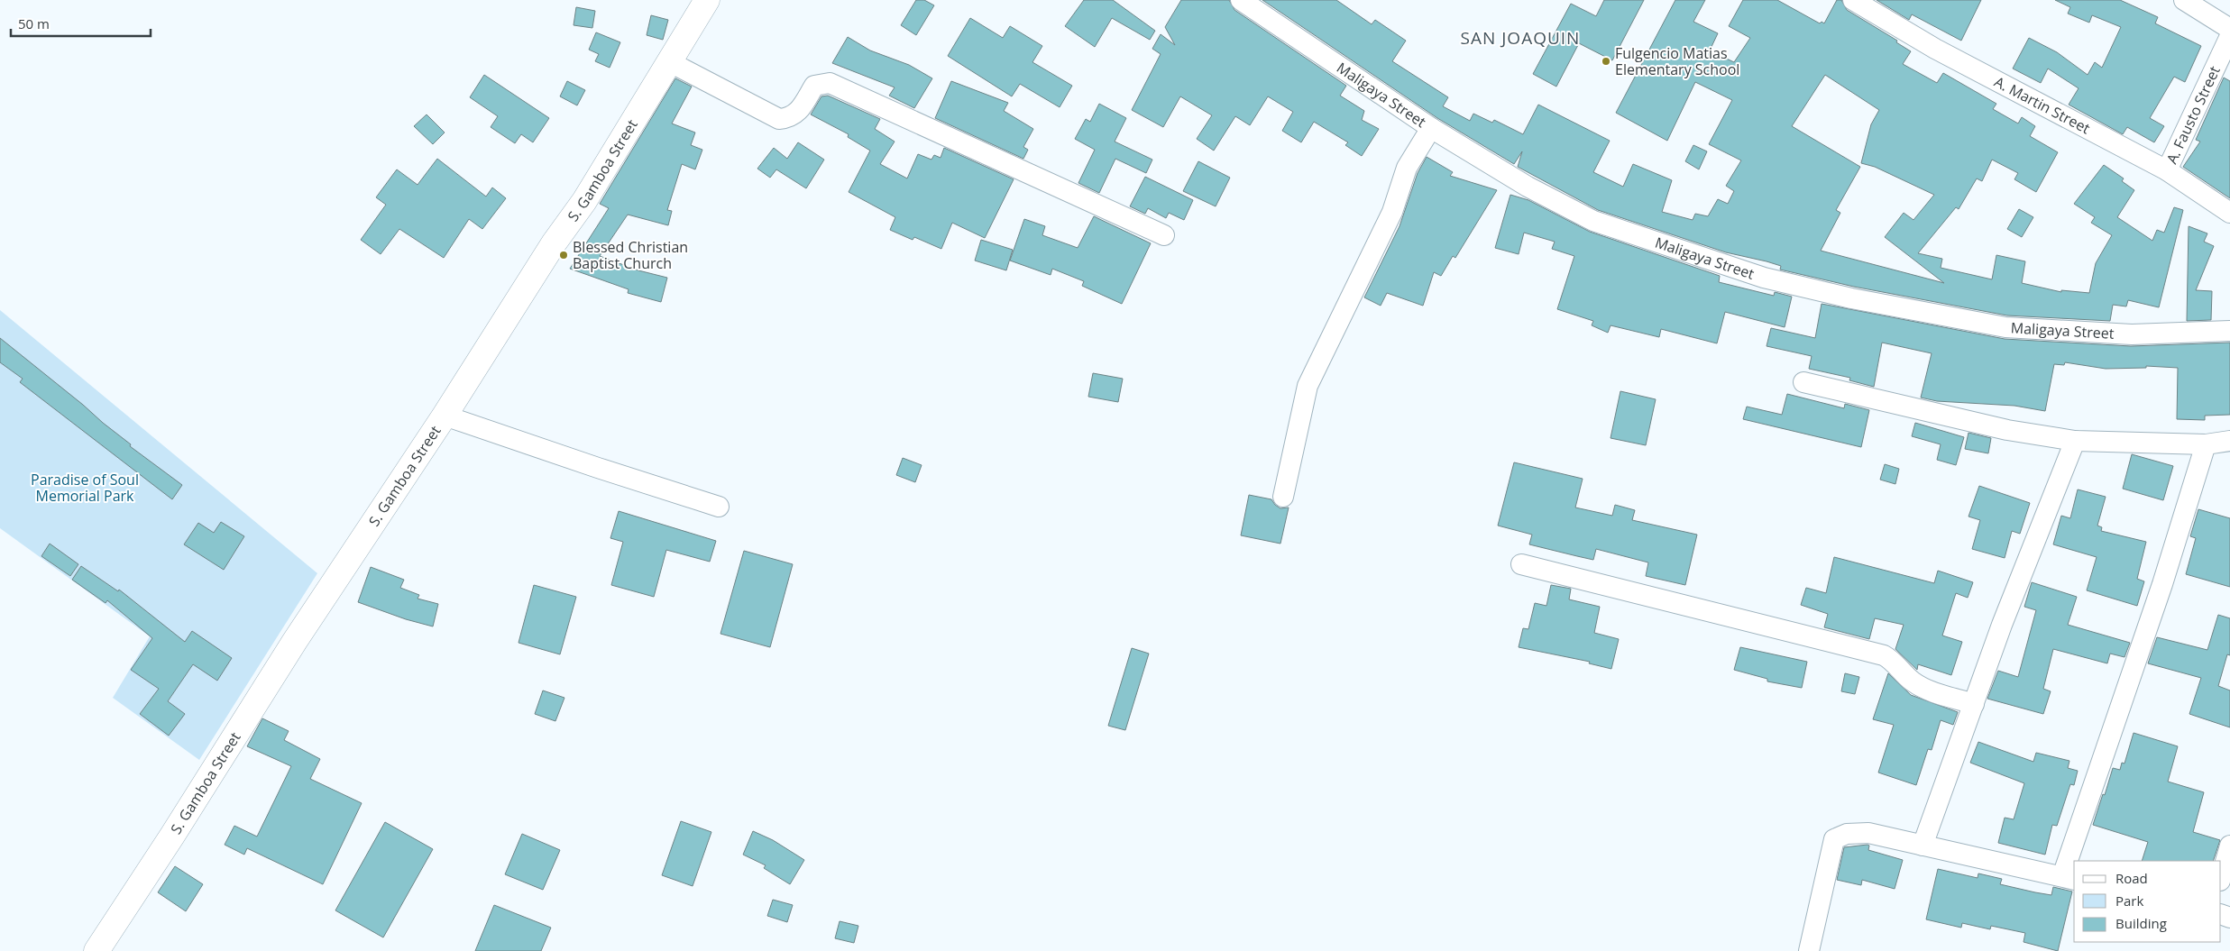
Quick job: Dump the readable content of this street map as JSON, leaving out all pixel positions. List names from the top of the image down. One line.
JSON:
{"streets":{"main road":["S. Gamboa Street"],"street":["Maligaya Street","A. Martin Street","A. Fausto Street"]},"crossings":[["A. Martin Street","A. Fausto Street"]],"districts":["SAN JOAQUIN"],"parks":["Paradise of Soul Memorial Park"],"places":["Fulgencio Matias Elementary School","Blessed Christian Baptist Church"],"legend":["Road","Park","Building"],"scale_bar":"50 m"}
